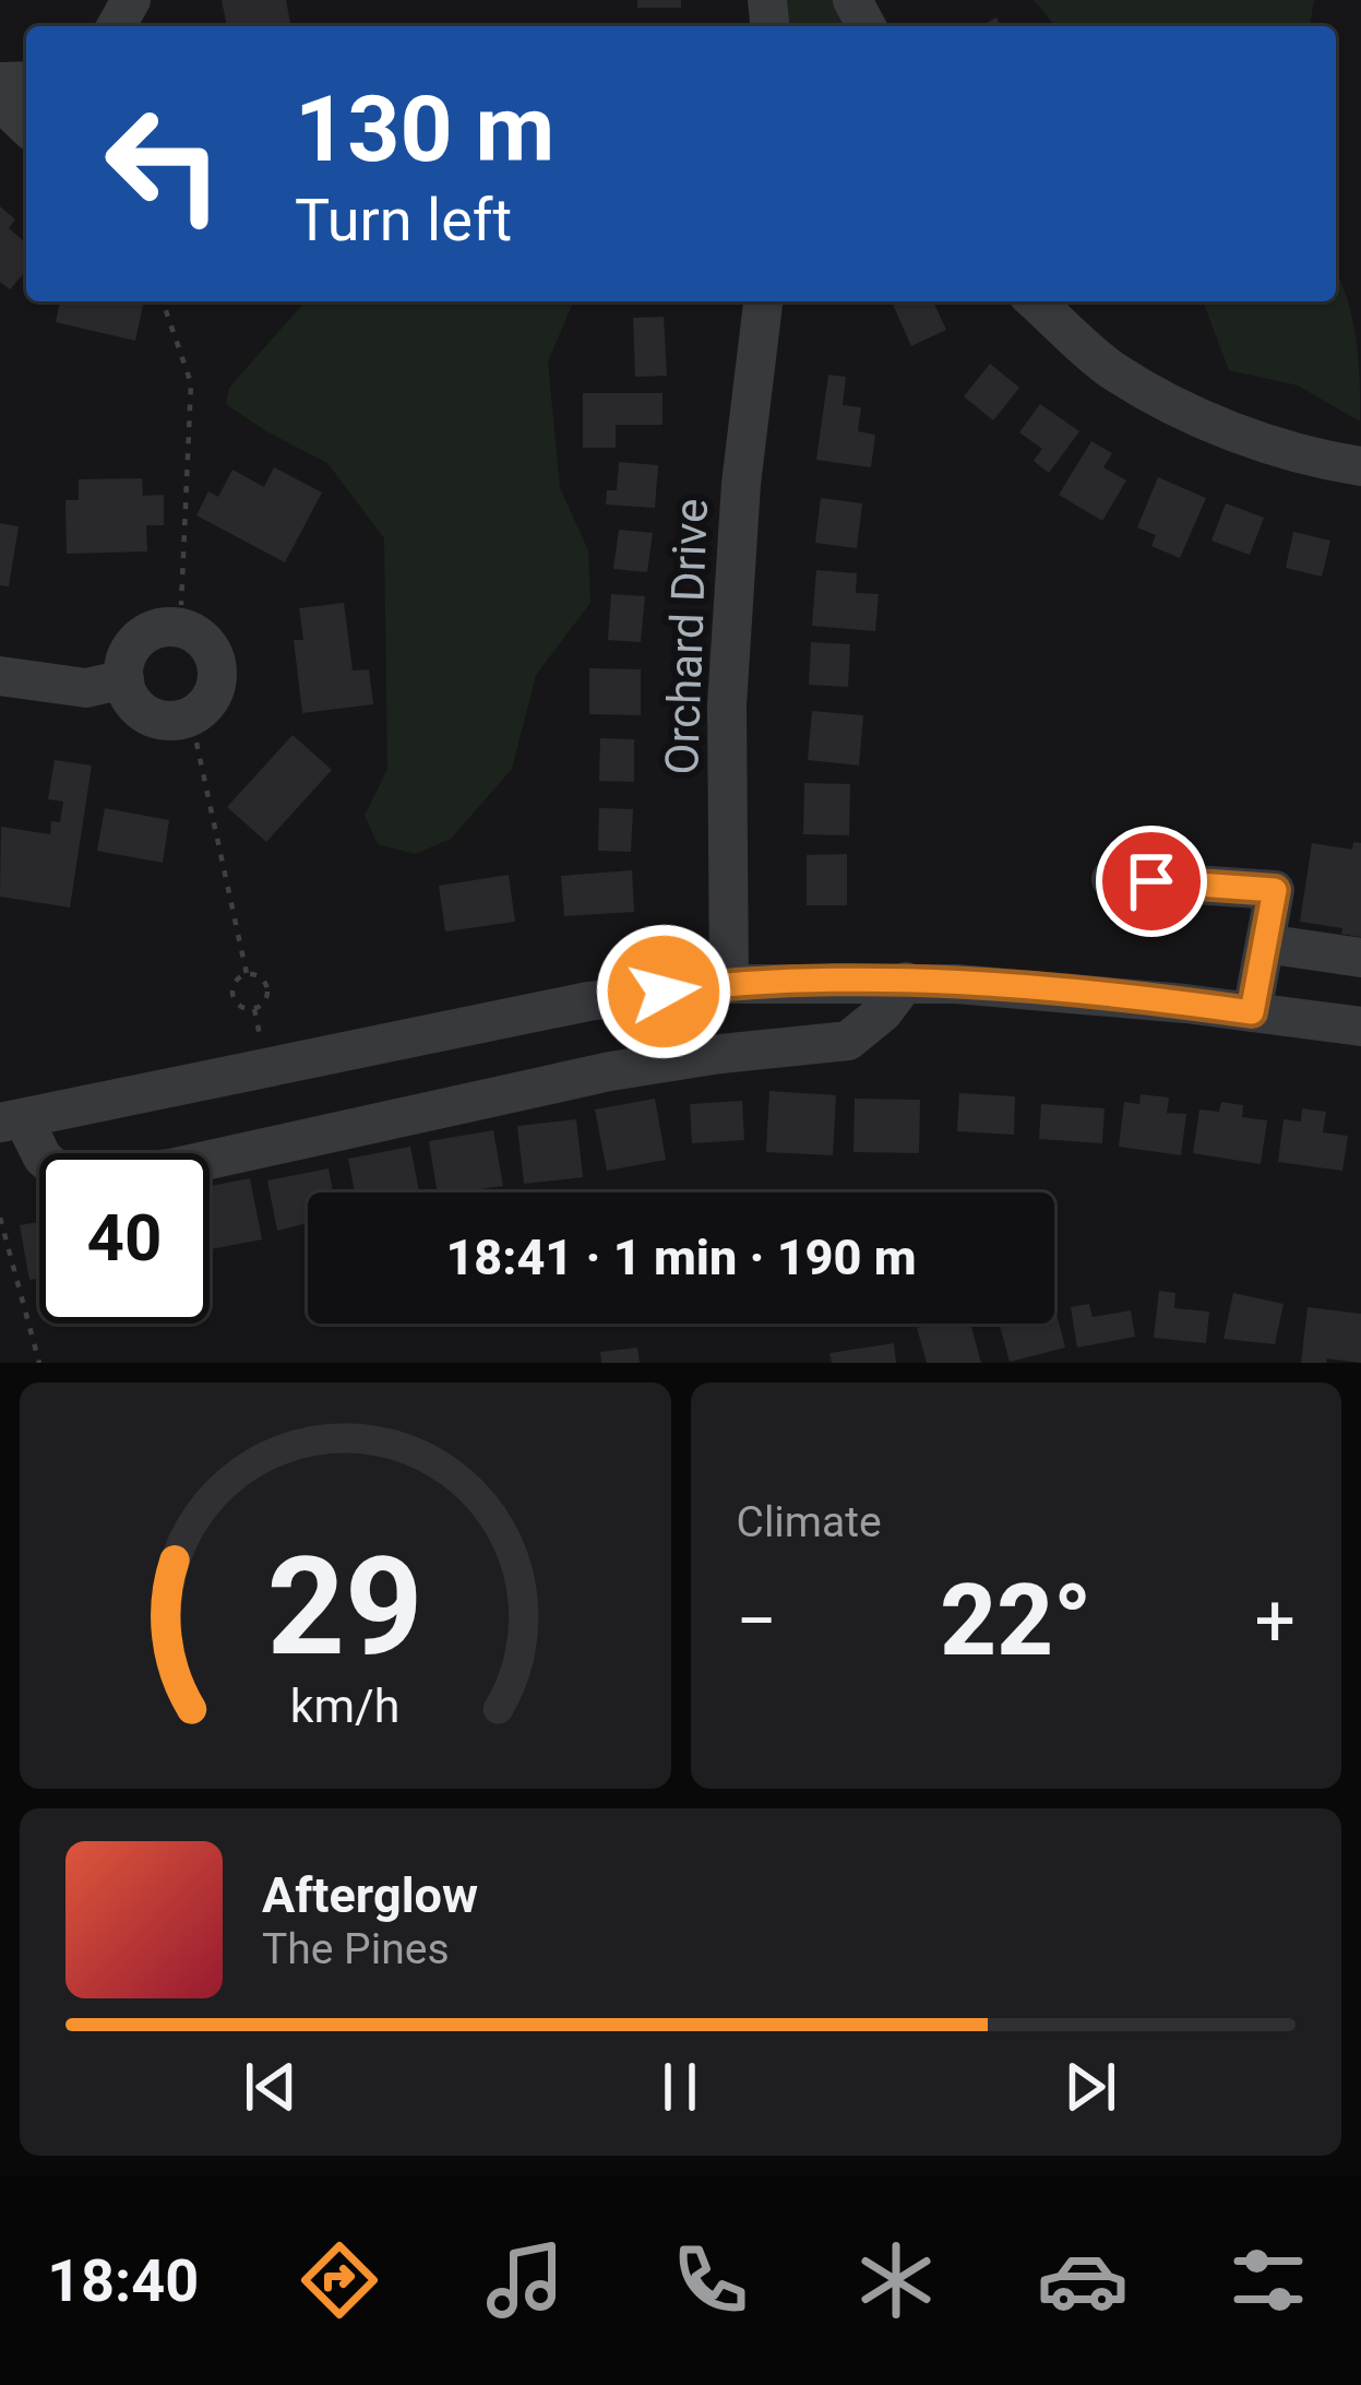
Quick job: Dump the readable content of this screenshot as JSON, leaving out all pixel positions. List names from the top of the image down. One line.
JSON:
{"streets":{"street":["Orchard Drive"]},"page":{"turn":["130 m","Turn left"],"limit":"40","trip":"18:41 · 1 min · 190 m","tile":"Climate","heat":["−","22°","+"],"song":["Afterglow","The Pines"],"tabs":"18:40","gauge":["29","km/h"]}}
